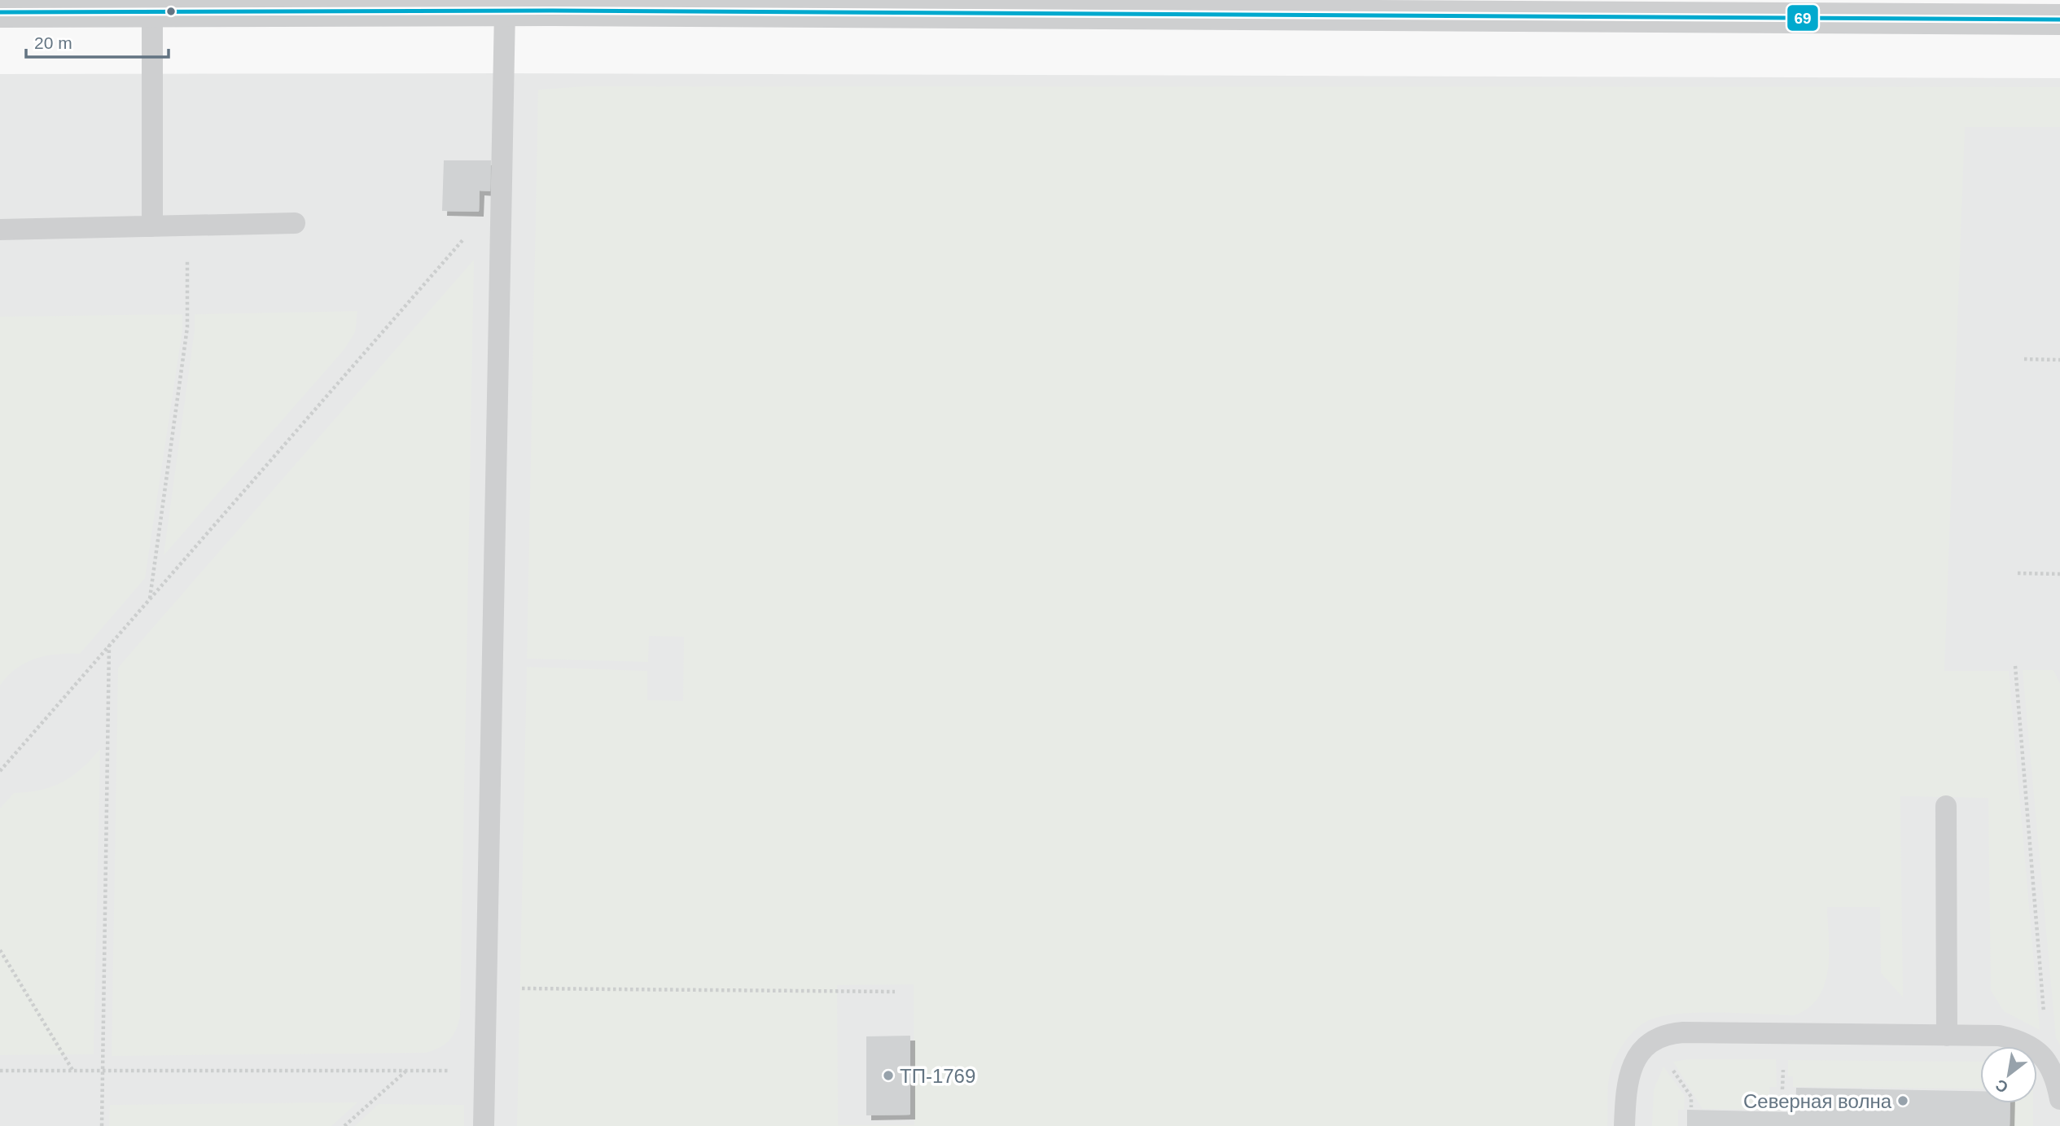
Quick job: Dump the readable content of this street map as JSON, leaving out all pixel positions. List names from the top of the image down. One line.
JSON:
{"places":["ТП-1769","Северная волна"],"lines":["transit line 69"],"scale_bar":"20 m","north":"bottom left"}
